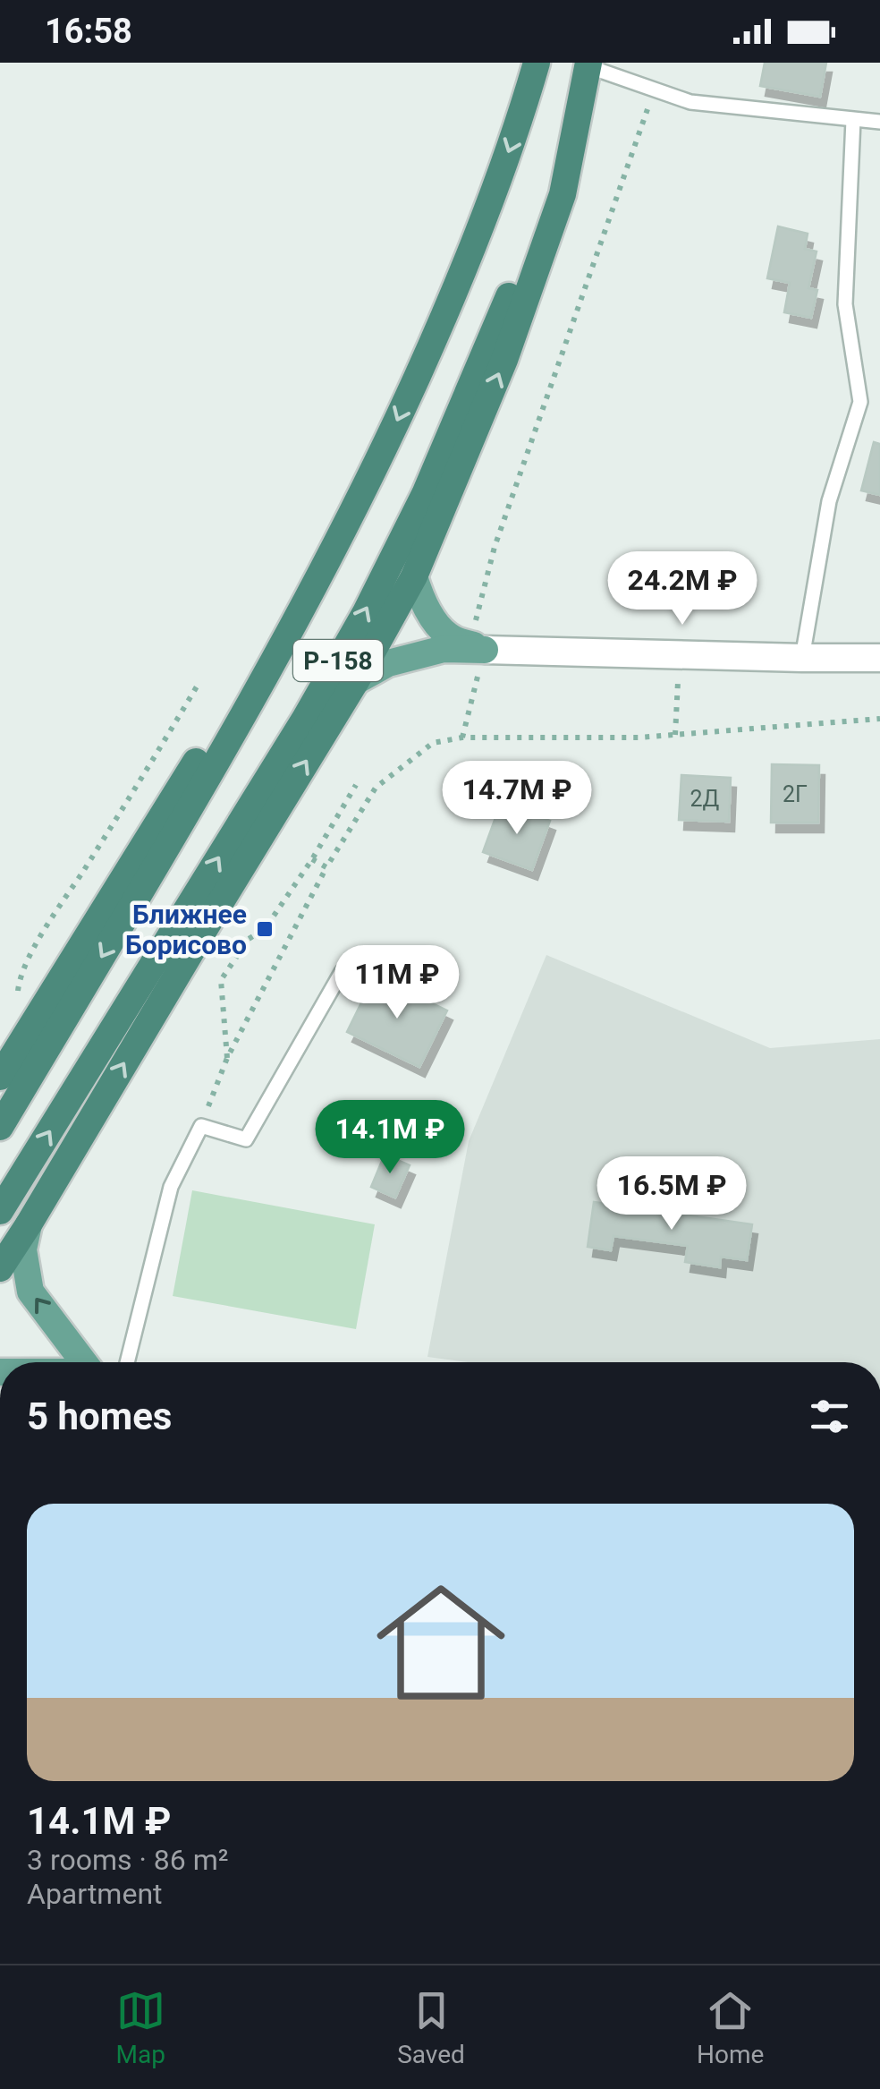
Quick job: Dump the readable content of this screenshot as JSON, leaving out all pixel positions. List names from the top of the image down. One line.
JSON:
{"streets":{"highway":["Р-158"]},"places":{"transit":["Ближнее Борисово"]},"house_numbers":["2Г","2Д"],"page":{"status":"16:58","price":["24.2M ₽","14.7M ₽","11M ₽","14.1M ₽","16.5M ₽"],"heading":"5 homes","list":[{"name":"14.1M ₽","note":"3 rooms · 86 m² · Apartment"}],"tabs":["Map","Saved","Home"]}}
